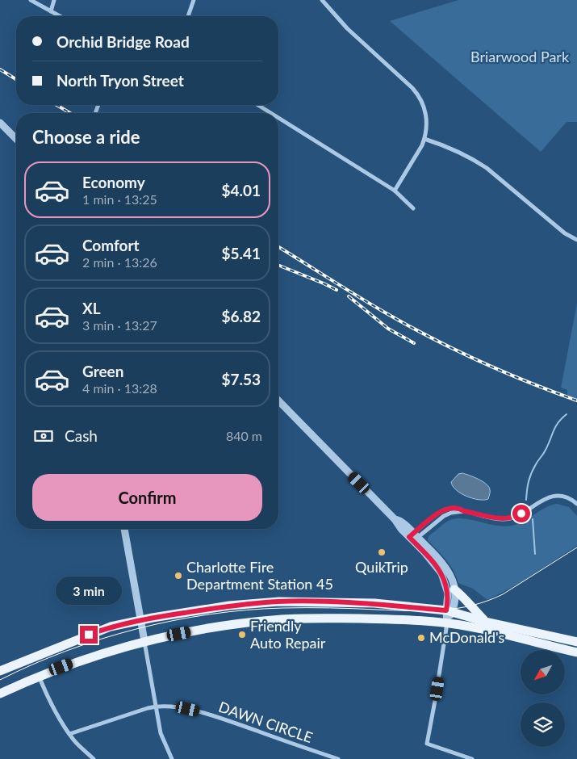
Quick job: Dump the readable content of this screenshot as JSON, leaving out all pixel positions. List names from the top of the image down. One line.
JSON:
{"streets":{"street":["DAWN CIRCLE"]},"parks":["Briarwood Park"],"places":["QuikTrip","Charlotte Fire Department Station 45","Friendly Auto Repair","McDonald's"],"north":"bottom left","page":{"banner":["Orchid Bridge Road","North Tryon Street"],"heading":"Choose a ride","list":[{"name":"Economy","note":"1 min · 13:25","value":"$4.01"},{"name":"Comfort","note":"2 min · 13:26","value":"$5.41"},{"name":"XL","note":"3 min · 13:27","value":"$6.82"},{"name":"Green","note":"4 min · 13:28","value":"$7.53"}],"pay":["Cash","840 m"],"buttons":"Confirm","bubble":"3 min"}}
